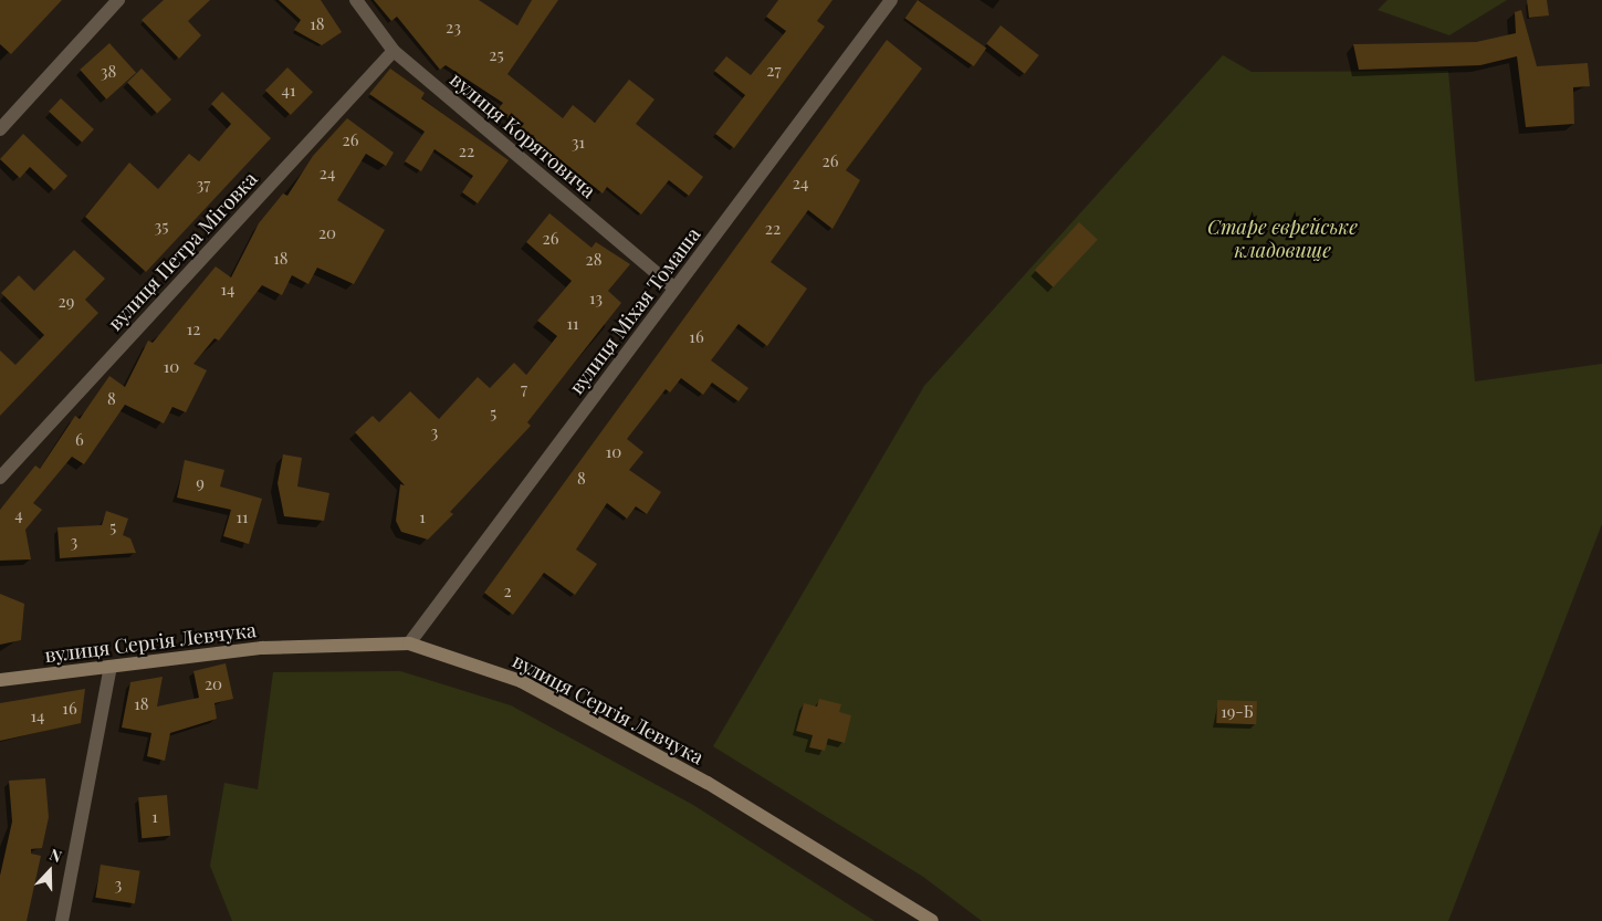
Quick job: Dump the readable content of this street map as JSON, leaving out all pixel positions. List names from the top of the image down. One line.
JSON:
{"streets":{"main road":["вулиця Сергія Левчука"],"street":["вулиця Корятовича","вулиця Петра Міговка","вулиця Міхая Томаша"]},"crossings":[["вулиця Корятовича","вулиця Петра Міговка"],["вулиця Корятовича","вулиця Міхая Томаша"],["вулиця Міхая Томаша","вулиця Сергія Левчука"]],"parks":["Старе єврейське кладовище"],"house_numbers":["18","23","25","27","38","41","26","31","22","26","24","24","37","35","22","20","26","18","28","14","13","29","11","12","16","10","7","8","5","3","6","10","8","9","4","11","1","5","3","2","20","18","16","19-Б","14","1","3"],"north":"top"}
